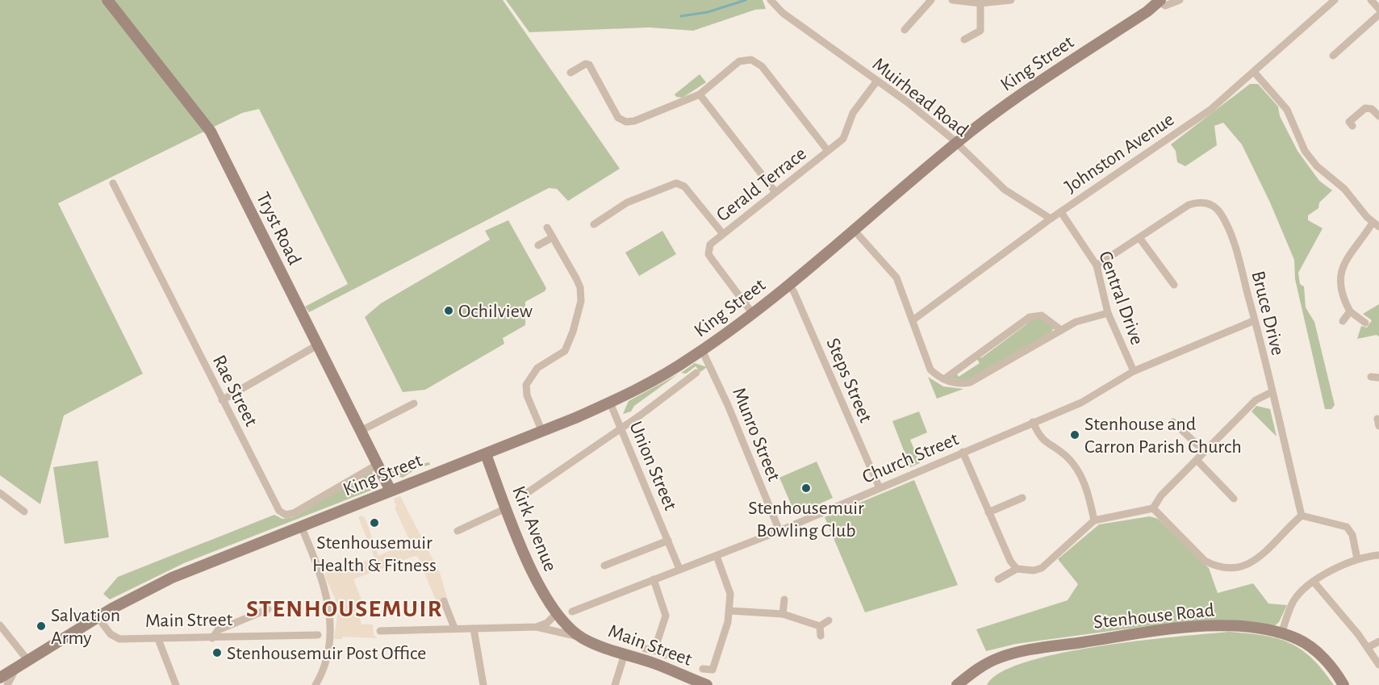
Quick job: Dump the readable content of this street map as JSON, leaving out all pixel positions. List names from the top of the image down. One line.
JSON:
{"streets":{"main road":["King Street","Tryst Road","Kirk Avenue","Stenhouse Road","Main Street"],"street":["Muirhead Road","Johnston Avenue","Gerald Terrace","Central Drive","Bruce Drive","Steps Street","Rae Street","Munro Street","Church Street","Union Street"]},"crossings":[["King Street","Muirhead Road"],["King Street","Gerald Terrace"],["King Street","Tryst Road"],["King Street","Steps Street"],["King Street","Munro Street"],["King Street","Union Street"],["King Street","Kirk Avenue"],["King Street","Main Street"],["Muirhead Road","Johnston Avenue"],["Muirhead Road","Gerald Terrace"],["Johnston Avenue","Central Drive"],["Tryst Road","Rae Street"],["Central Drive","Bruce Drive"],["Central Drive","Church Street"],["Bruce Drive","Church Street"],["Steps Street","Church Street"],["Munro Street","Church Street"],["Church Street","Union Street"],["Kirk Avenue","Main Street"]],"districts":["STENHOUSEMUIR"],"places":["Ochilview","Stenhouse and Carron Parish Church","Stenhousemuir Bowling Club","Stenhousemuir Health & Fitness","Salvation Army","Stenhousemuir Post Office"]}
